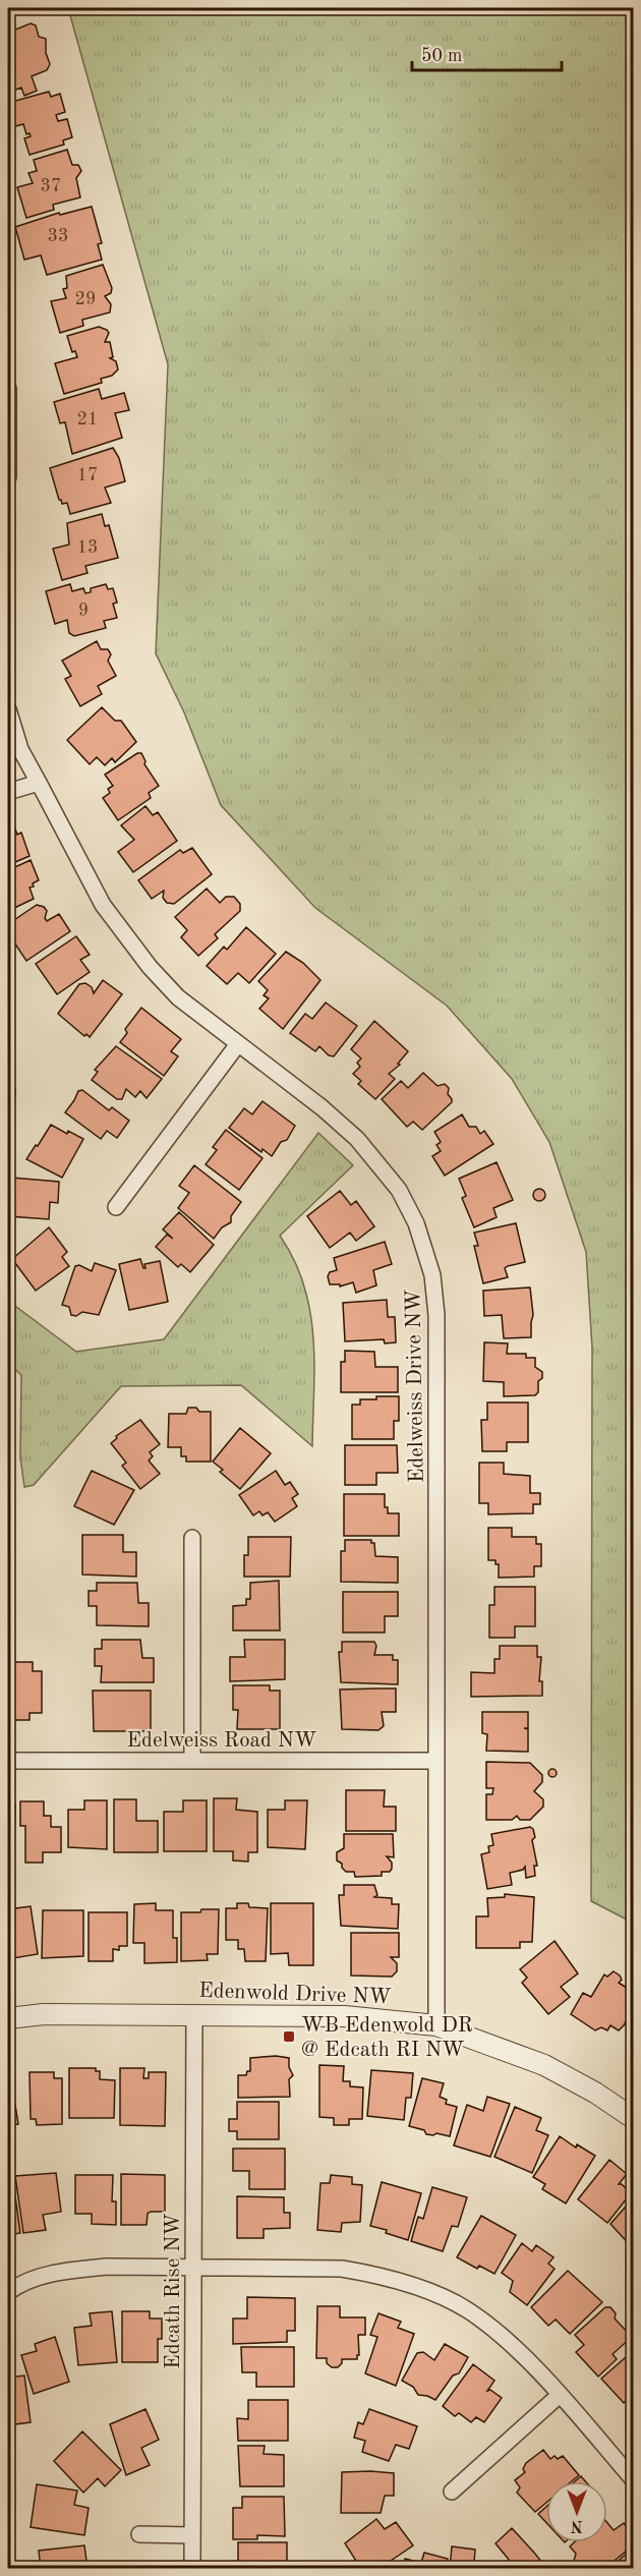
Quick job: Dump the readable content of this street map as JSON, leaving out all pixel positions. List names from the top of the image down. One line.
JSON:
{"streets":{"street":["Edelweiss Drive NW","Edelweiss Road NW","Edenwold Drive NW","Edcath Rise NW"]},"crossings":[["Edelweiss Drive NW","Edelweiss Road NW"],["Edelweiss Drive NW","Edenwold Drive NW"],["Edenwold Drive NW","Edcath Rise NW"]],"places":{"transit":["WB Edenwold DR @ Edcath RI NW"]},"house_numbers":["37","33","29","21","17","13","9"],"scale_bar":"50 m","north":"bottom"}
